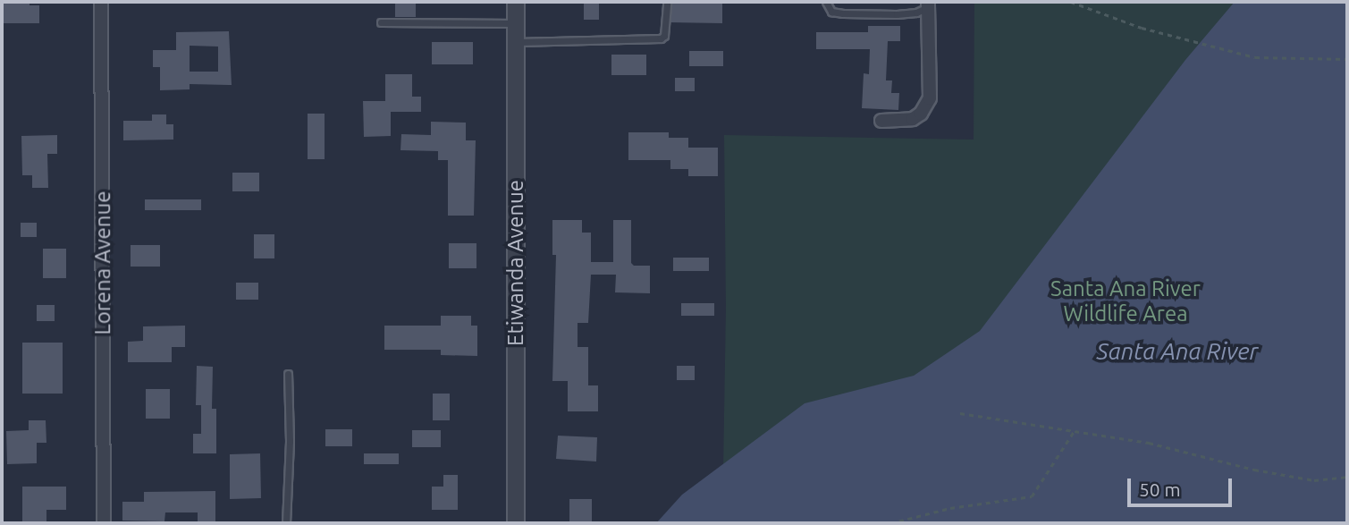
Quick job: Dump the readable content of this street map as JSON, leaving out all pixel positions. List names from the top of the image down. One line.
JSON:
{"streets":{"street":["Lorena Avenue","Etiwanda Avenue"]},"water":["Santa Ana River"],"parks":["Santa Ana River Wildlife Area"],"scale_bar":"50 m"}
